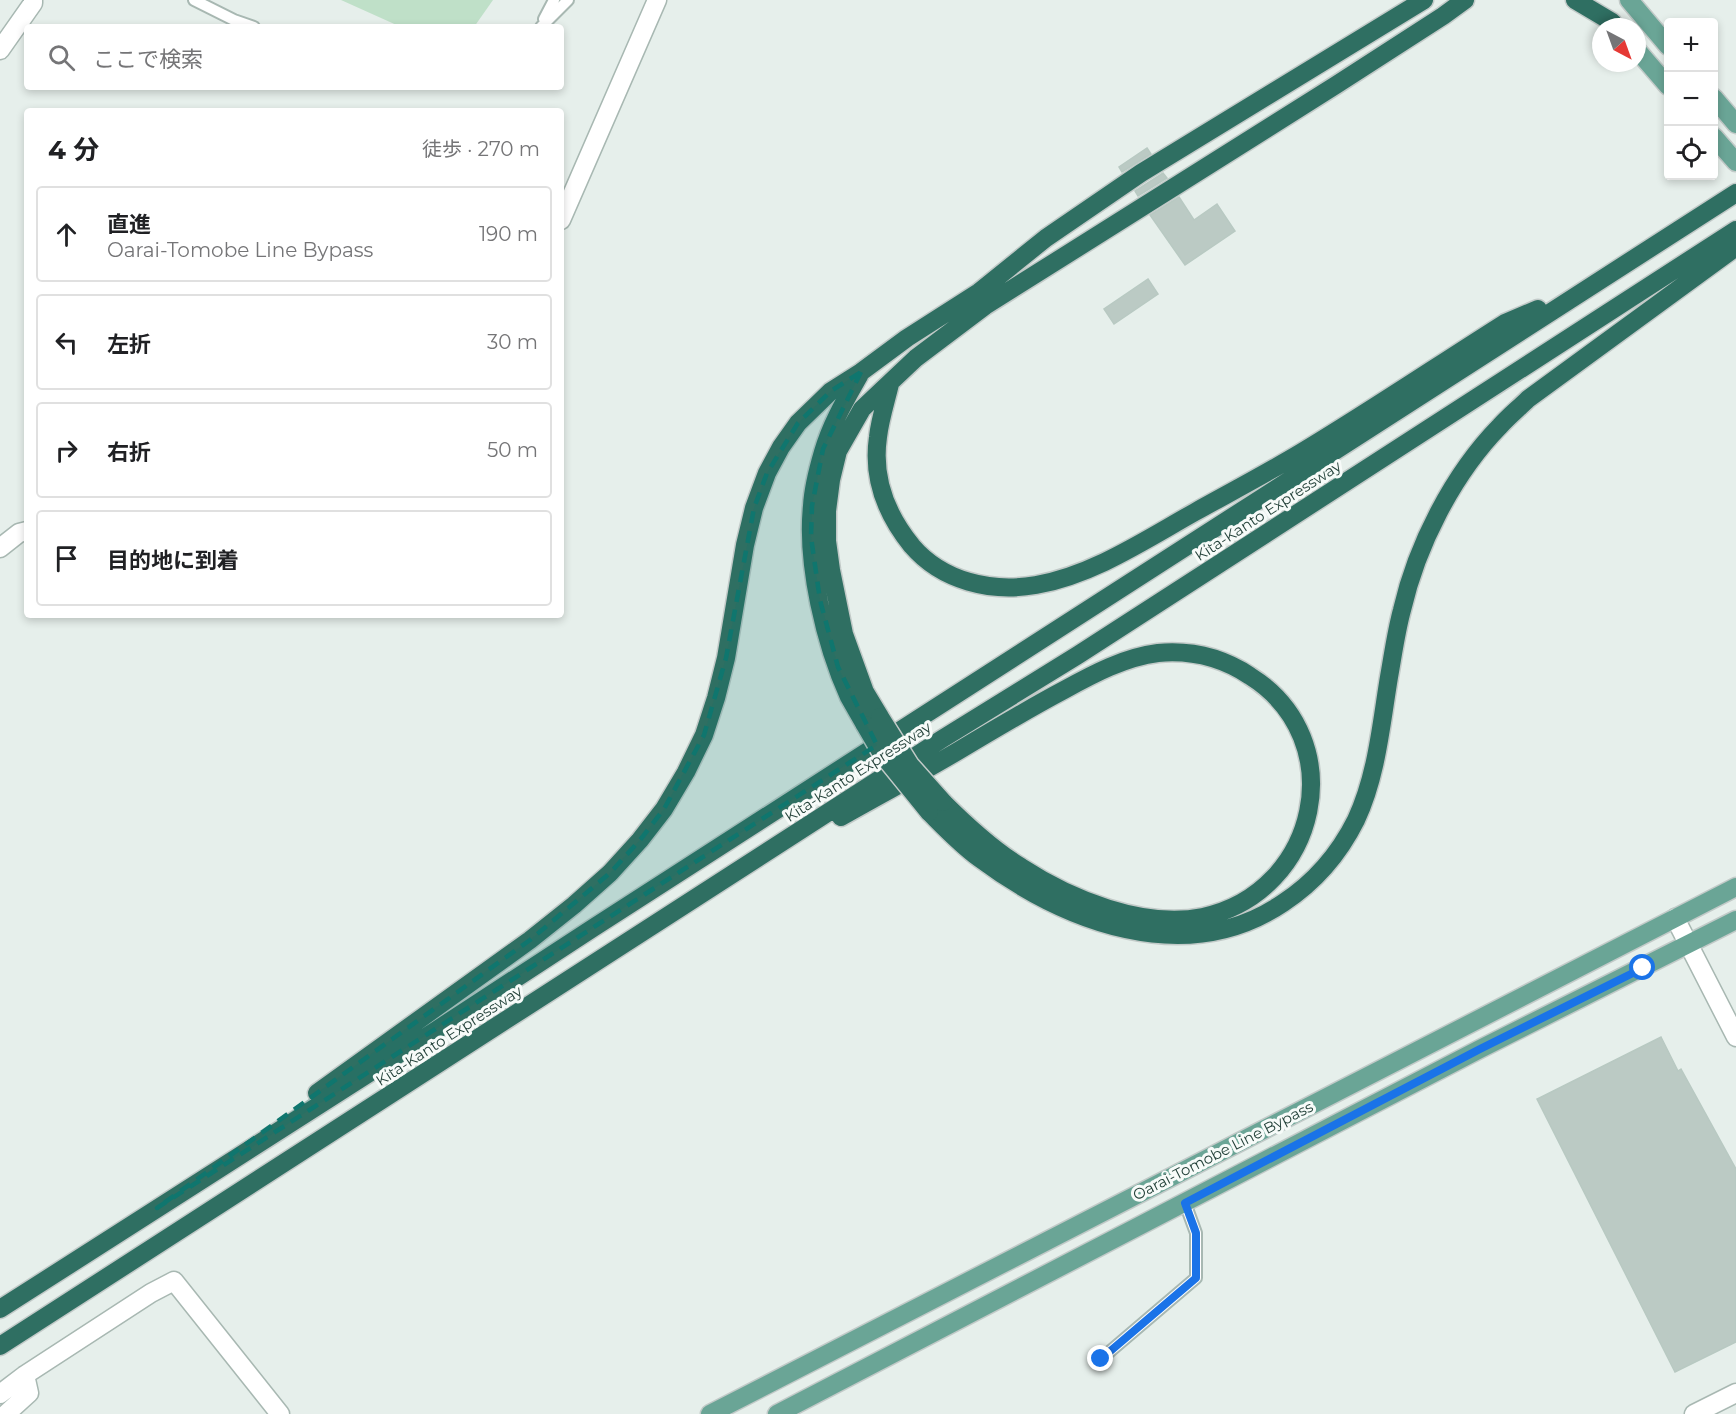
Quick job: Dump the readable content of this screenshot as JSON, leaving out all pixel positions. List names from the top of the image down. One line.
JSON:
{"streets":{"highway":["Kita-Kanto Expressway"],"main road":["Oarai-Tomobe Line Bypass"]},"north":"bottom right","page":{"map_buttons":["+","−"],"search":"ここで検索","heading":["4 分","徒歩 · 270 m"],"list":[["直進","Oarai-Tomobe Line Bypass","190 m"],["左折","30 m"],["右折","50 m"],"目的地に到着"]}}
